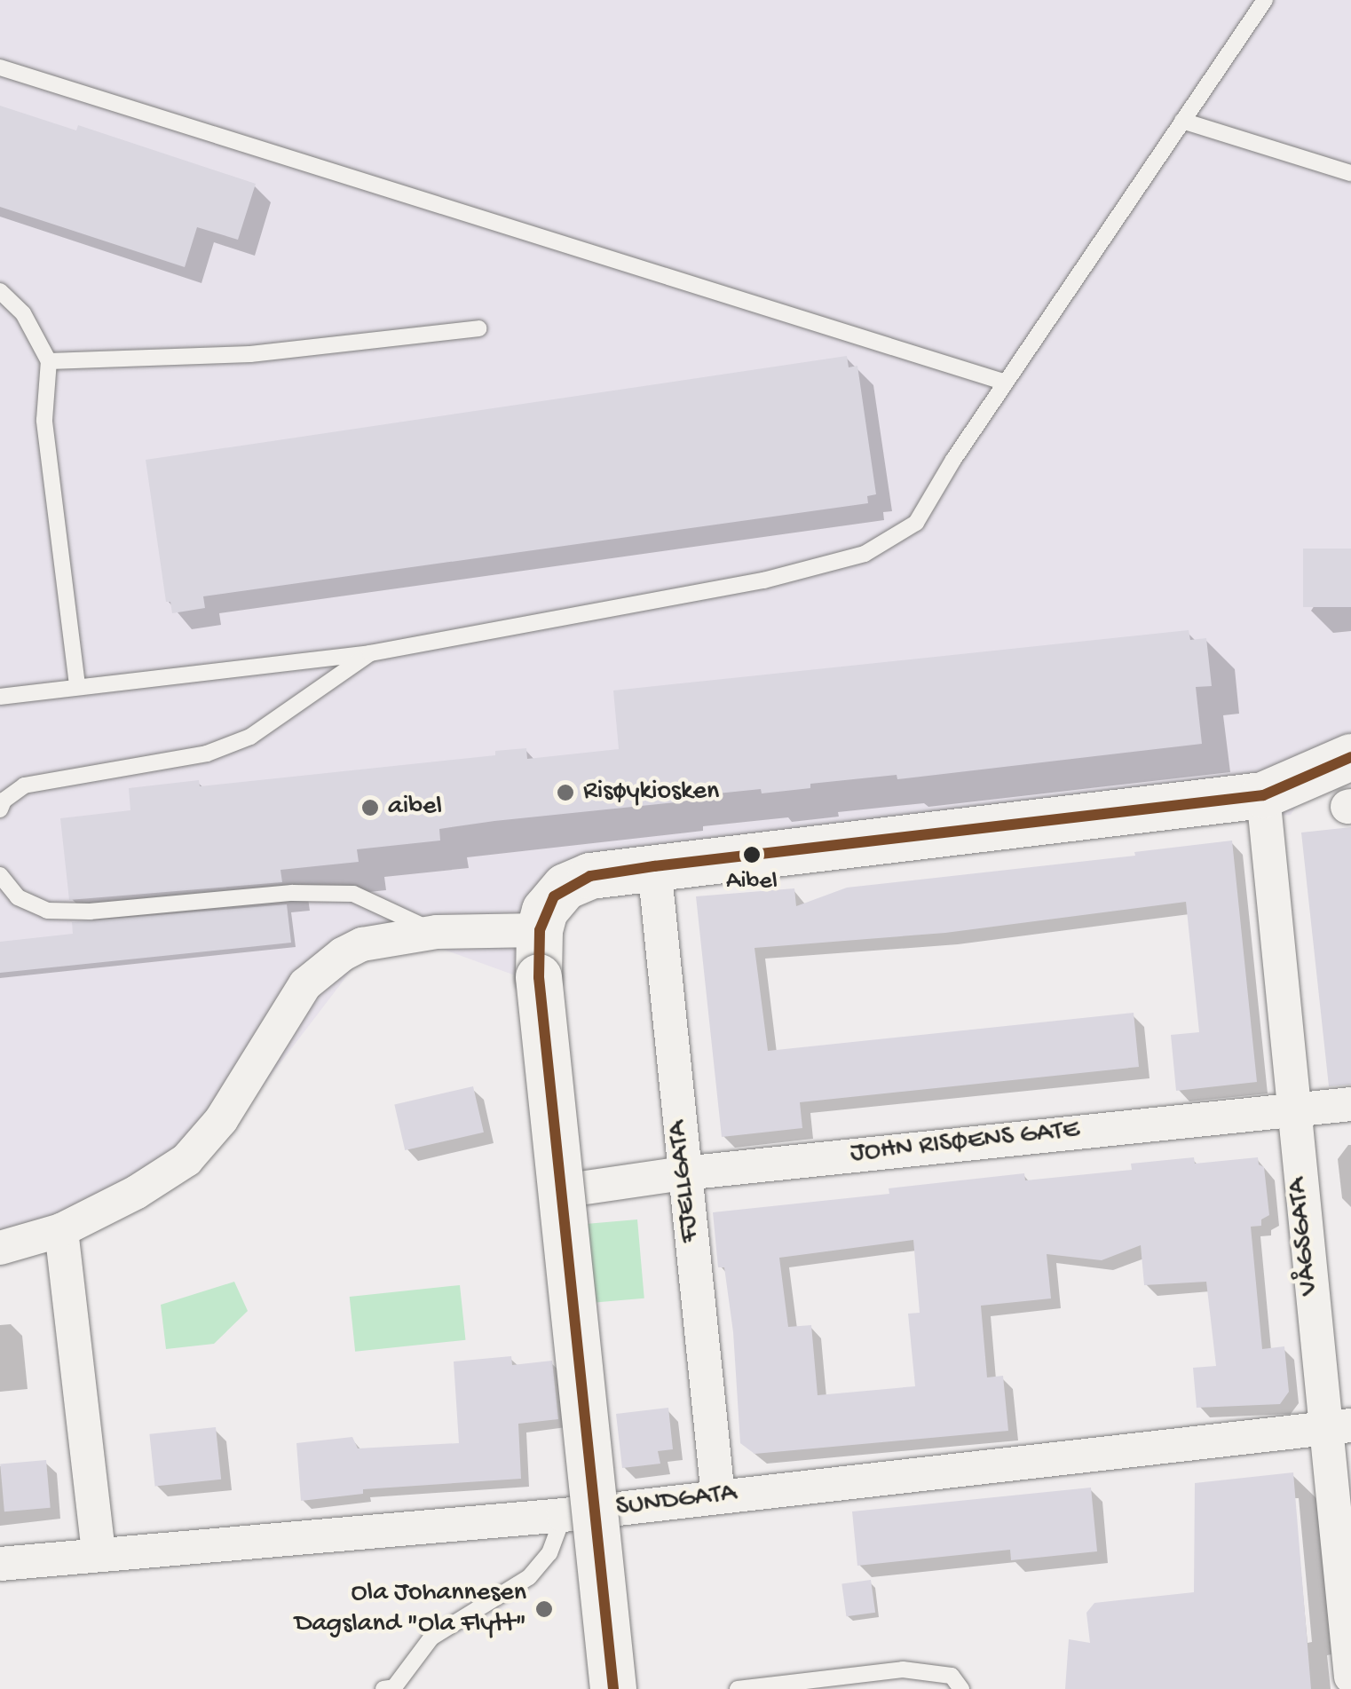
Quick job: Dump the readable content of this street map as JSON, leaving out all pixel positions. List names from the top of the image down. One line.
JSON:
{"streets":{"street":["JOHN RISØENS GATE","FJELLGATA","VÅGSGATA","SUNDGATA"]},"crossings":[["JOHN RISØENS GATE","FJELLGATA"],["JOHN RISØENS GATE","VÅGSGATA"],["FJELLGATA","SUNDGATA"],["VÅGSGATA","SUNDGATA"]],"places":["Risøykiosken","aibel","Aibel","Ola Johannesen Dagsland \"Ola Flytt\""]}
